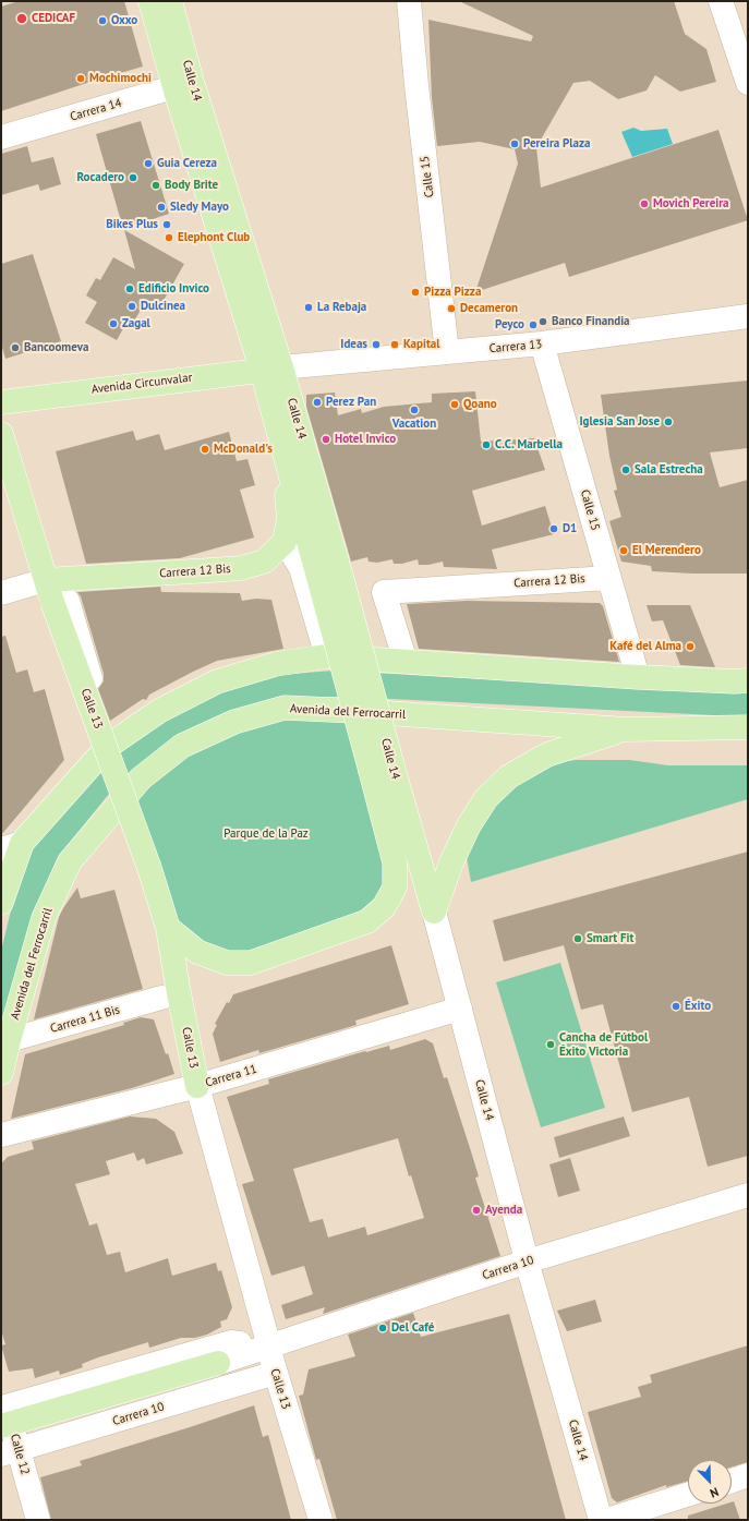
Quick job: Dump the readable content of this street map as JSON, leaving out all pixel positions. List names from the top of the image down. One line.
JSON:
{"streets":{"main road":["Calle 14","Avenida Circunvalar","Carrera 12 Bis","Calle 13","Avenida del Ferrocarril","Carrera 10"],"street":["Carrera 14","Calle 15","Carrera 13","Carrera 11 Bis","Carrera 11","Calle 12"]},"crossings":[["Calle 14","Carrera 14"],["Calle 14","Carrera 13"],["Calle 14","Avenida Circunvalar"],["Calle 14","Calle 13"],["Calle 14","Carrera 11"],["Calle 14","Carrera 10"],["Calle 15","Carrera 13"],["Calle 15","Carrera 12 Bis"],["Carrera 13","Avenida Circunvalar"],["Carrera 12 Bis","Calle 13"],["Calle 13","Carrera 11"],["Calle 13","Carrera 10"],["Avenida del Ferrocarril","Carrera 11 Bis"],["Carrera 10","Calle 12"]],"parks":["Parque de la Paz"],"places":["CEDICAF","Oxxo","Mochimochi","Pereira Plaza","Guia Cereza","Rocadero","Body Brite","Movich Pereira","Sledy Mayo","Bikes Plus","Elephont Club","Edificio Invico","Pizza Pizza","Dulcinea","La Rebaja","Decameron","Banco Finandia","Zagal","Peyco","Ideas","Kapital","Bancoomeva","Perez Pan","Qoano","Vacation","Iglesia San Jose","Hotel Invico","C.C. Marbella","McDonald's","Sala Estrecha","D1","El Merendero","Kafé del Alma","Smart Fit","Éxito","Cancha de Fútbol Éxito Victoria","Ayenda","Del Café"],"north":"bottom right"}
